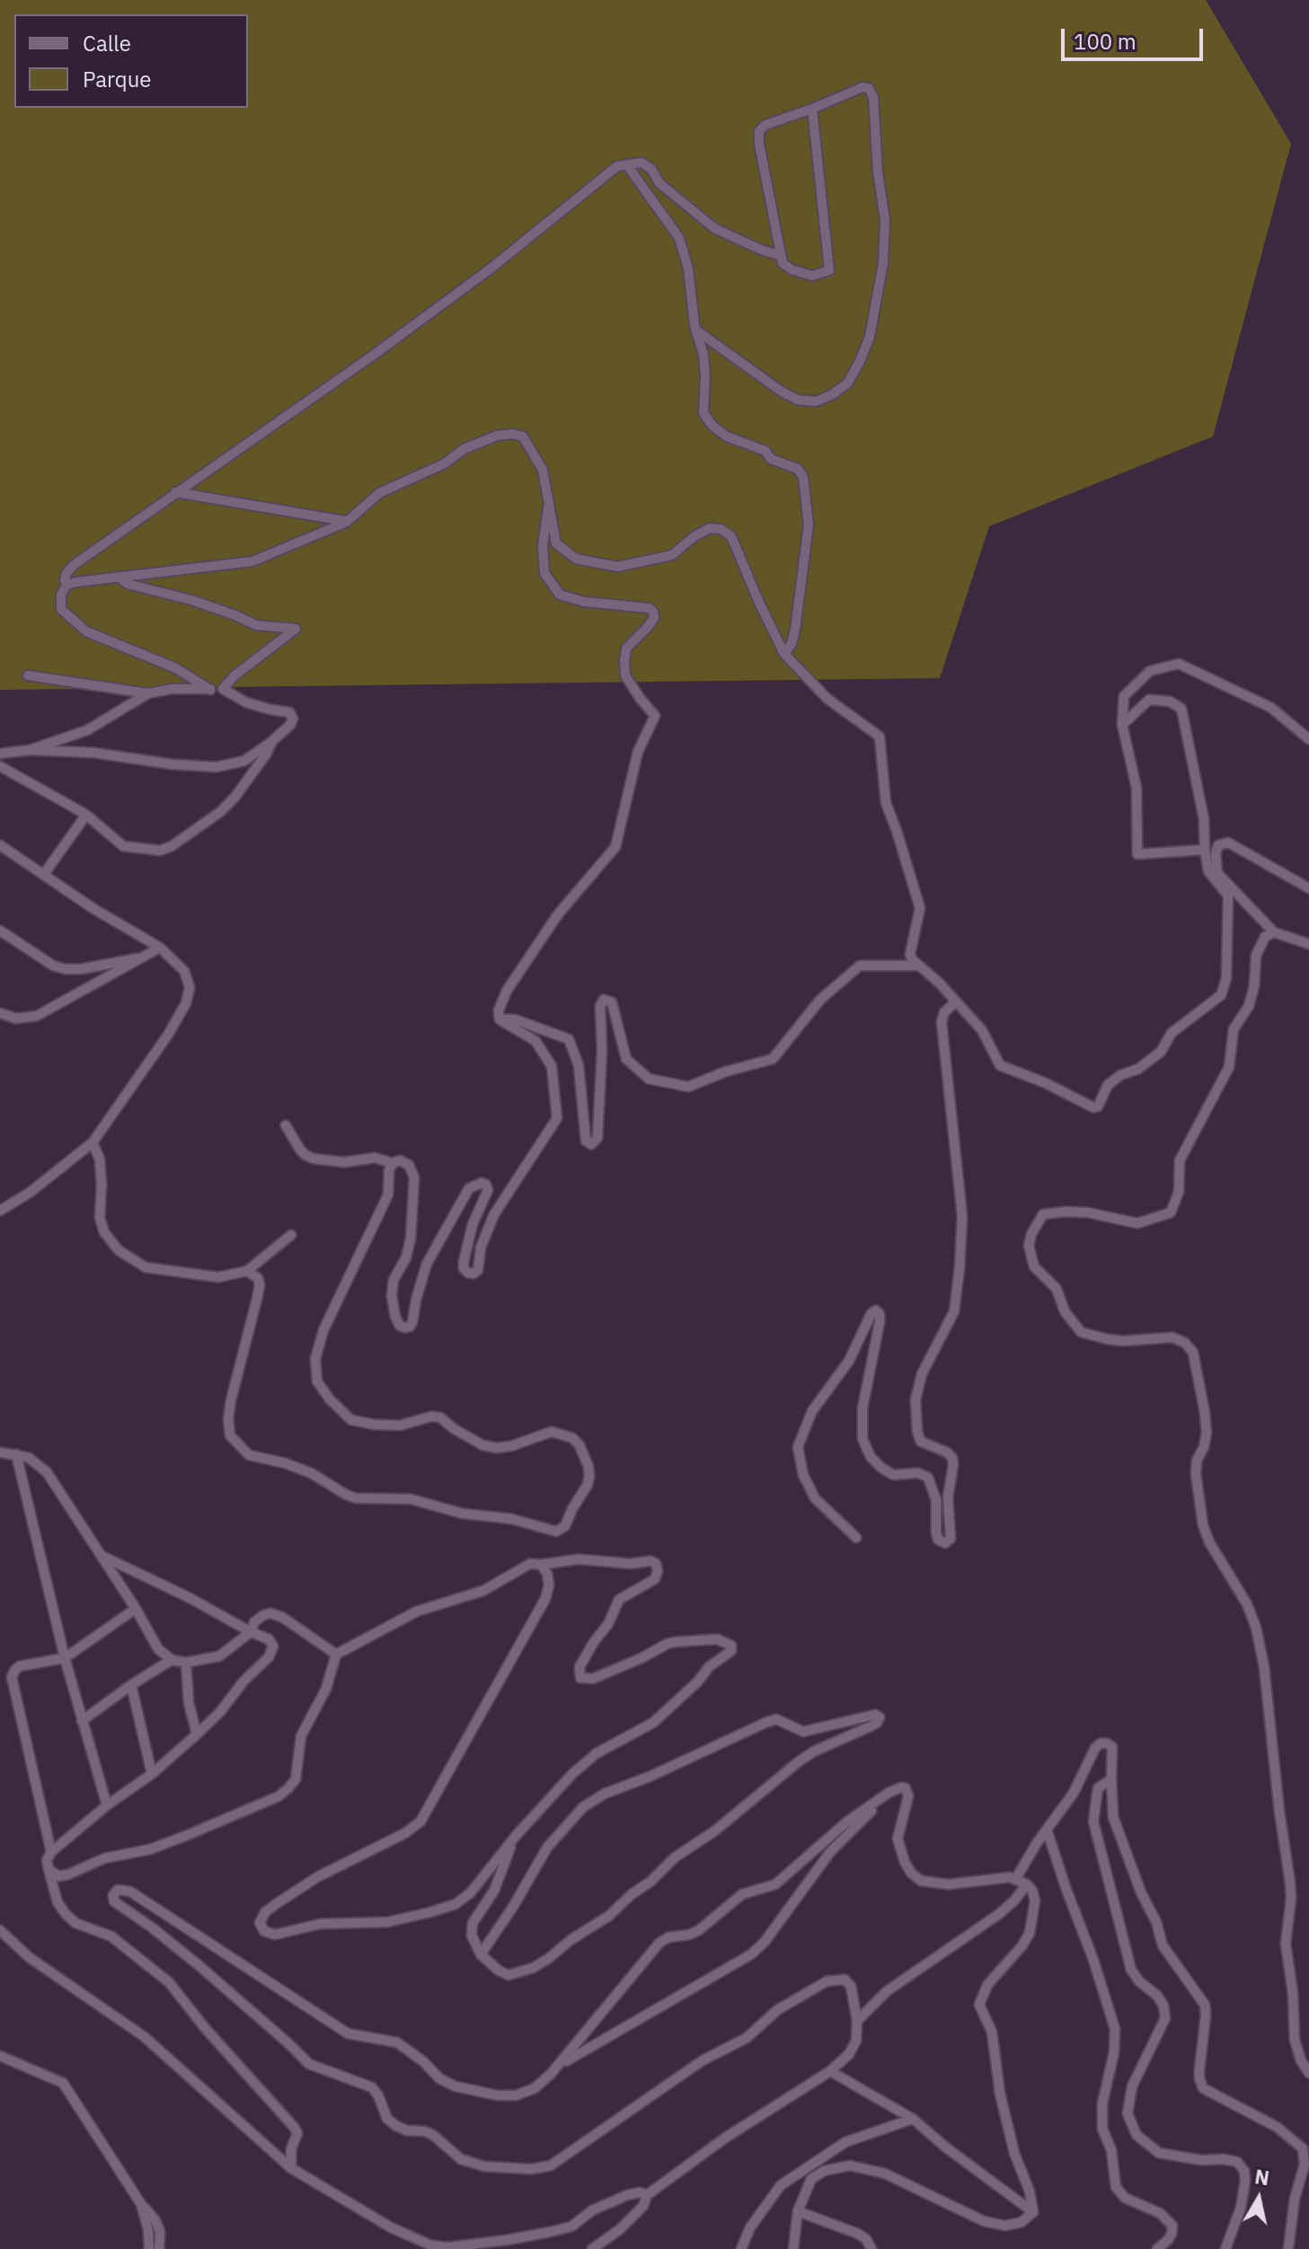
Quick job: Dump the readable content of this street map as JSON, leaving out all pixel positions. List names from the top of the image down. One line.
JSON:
{"legend":["Calle","Parque"],"scale_bar":"100 m","north":"top"}
